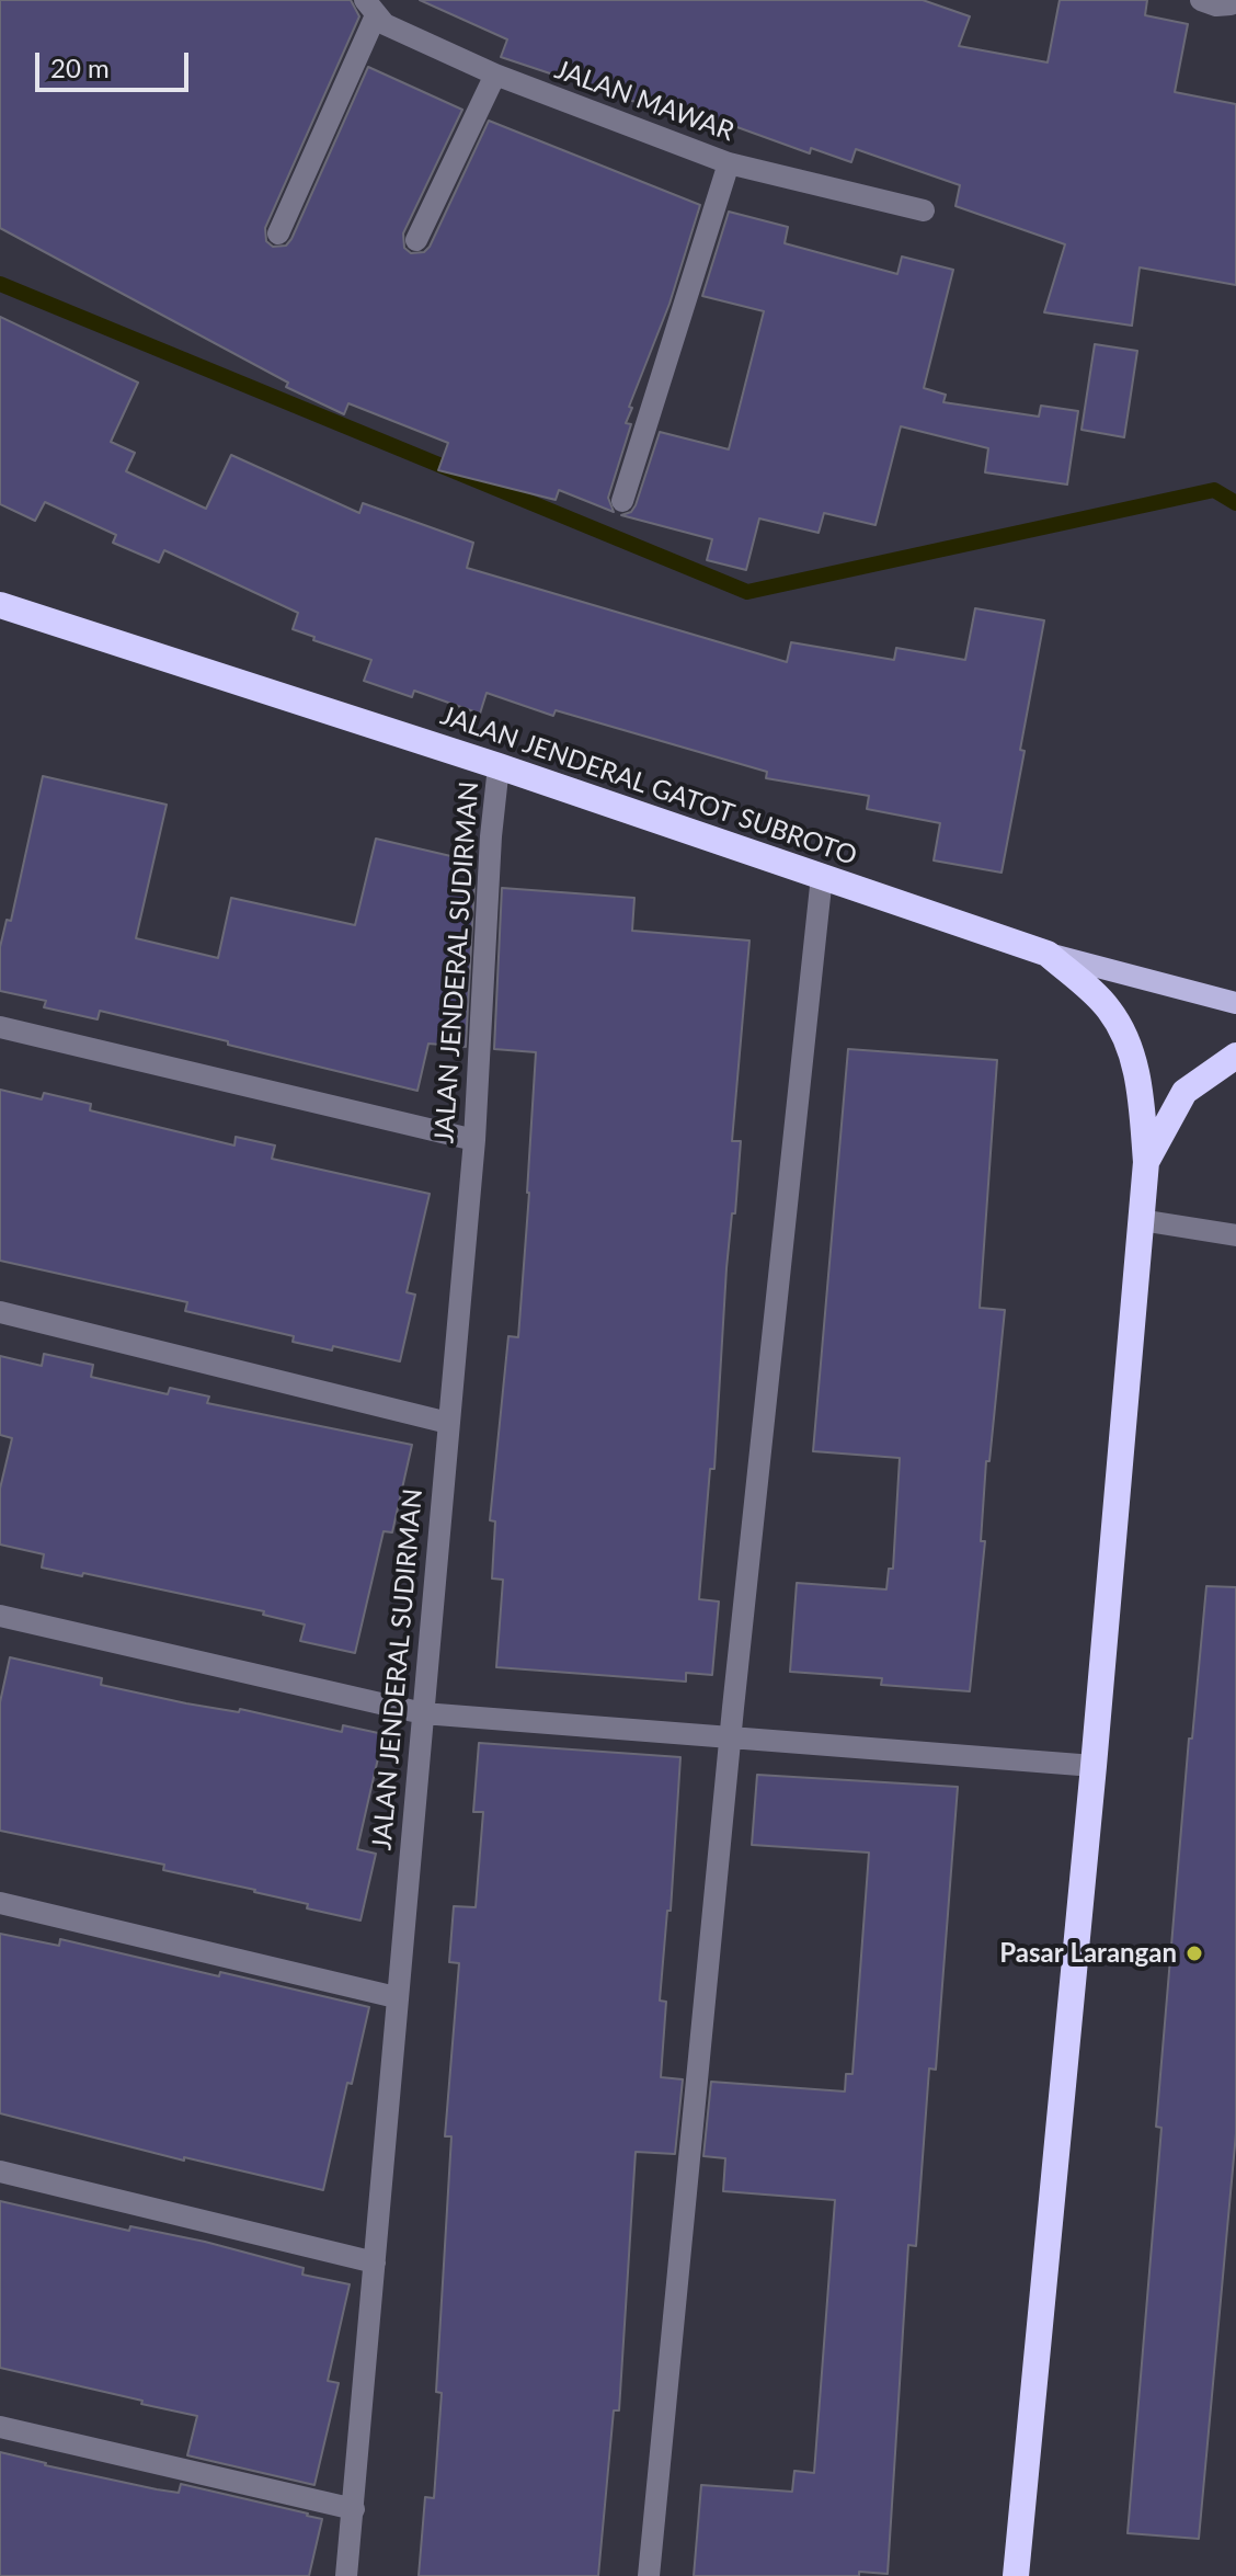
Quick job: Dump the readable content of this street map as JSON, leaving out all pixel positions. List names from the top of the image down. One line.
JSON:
{"streets":{"highway":["JALAN JENDERAL GATOT SUBROTO"],"street":["JALAN MAWAR","JALAN JENDERAL SUDIRMAN"]},"crossings":[["JALAN JENDERAL GATOT SUBROTO","JALAN JENDERAL SUDIRMAN"]],"places":["Pasar Larangan"],"scale_bar":"20 m"}
